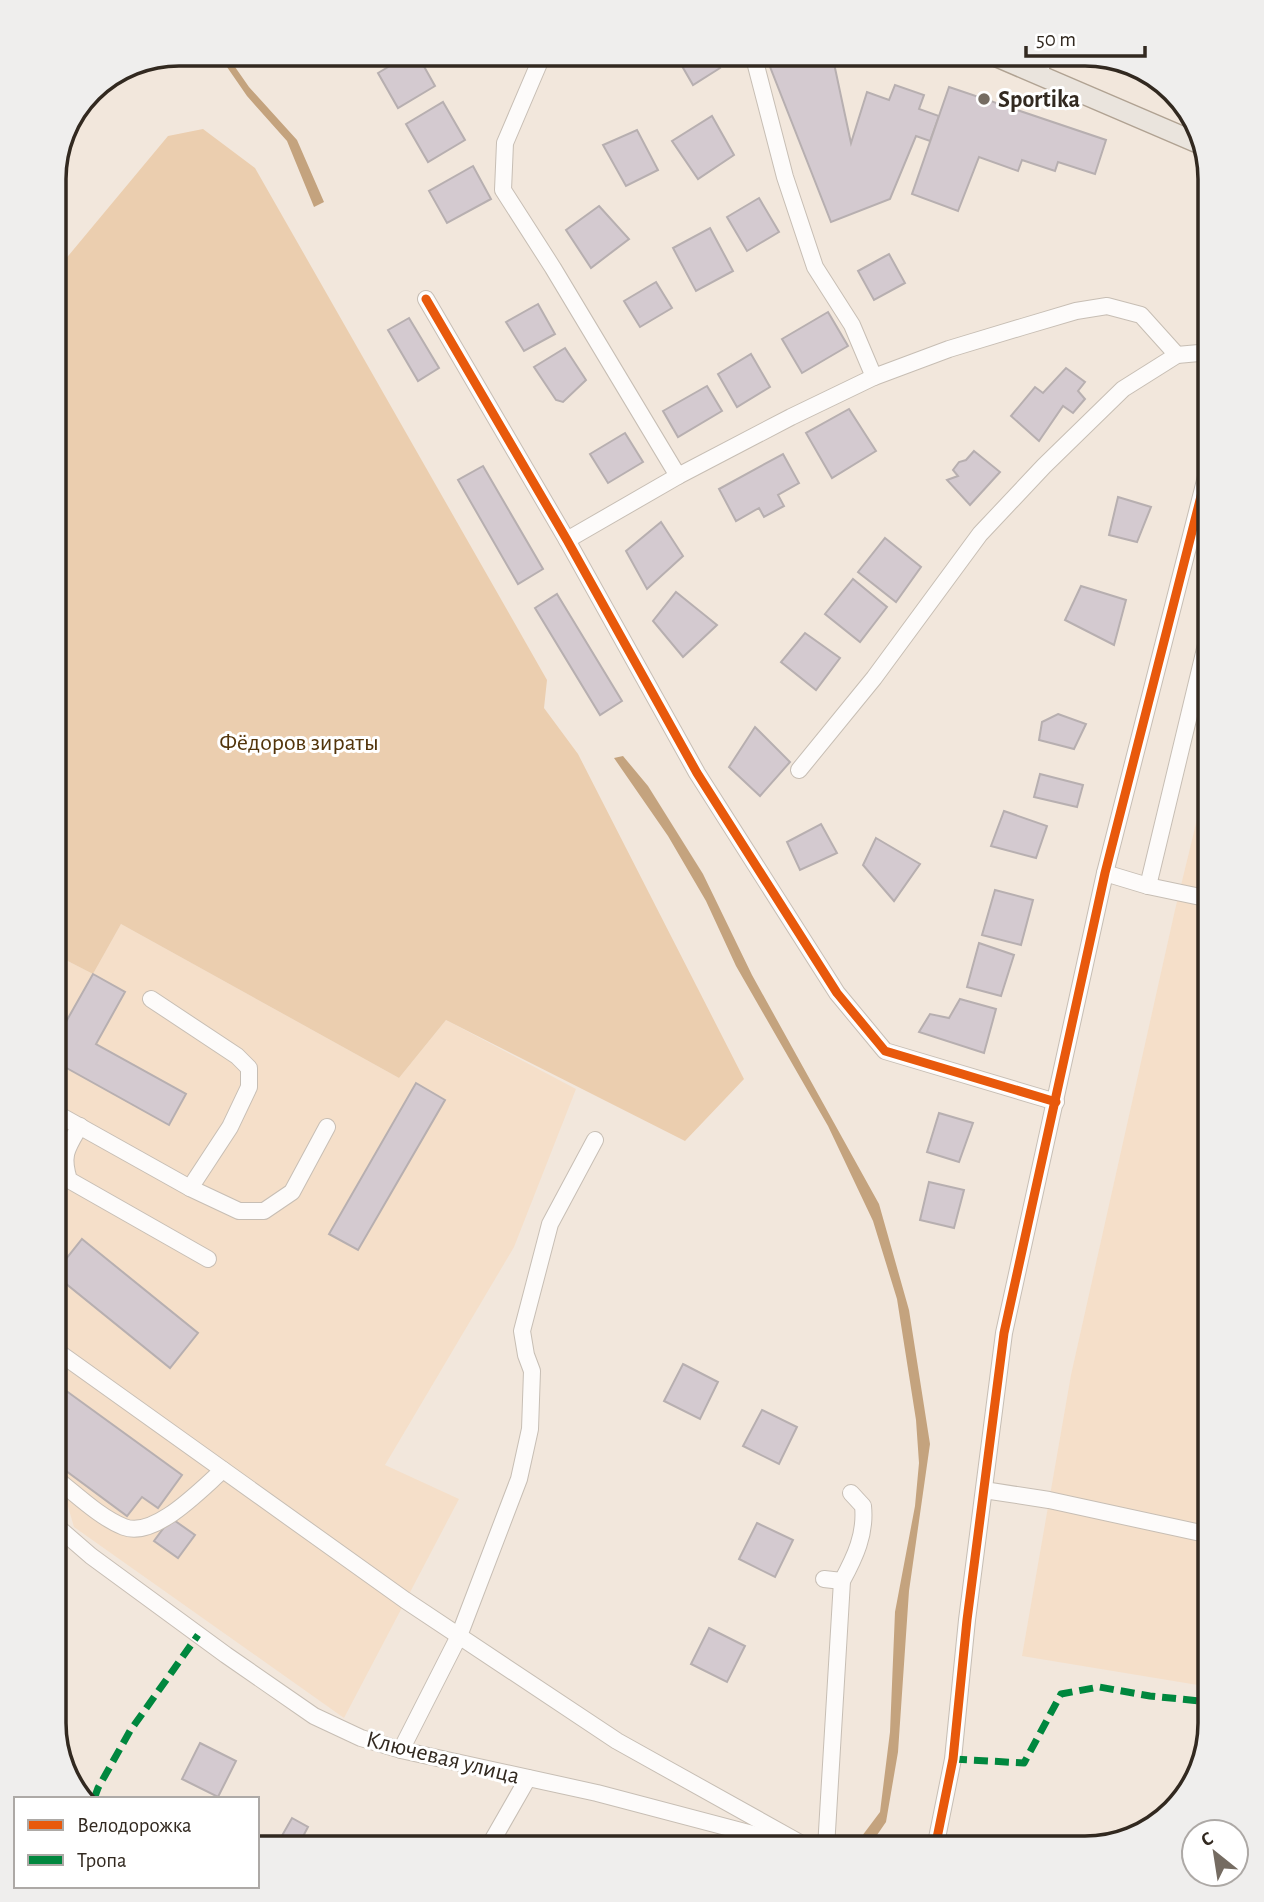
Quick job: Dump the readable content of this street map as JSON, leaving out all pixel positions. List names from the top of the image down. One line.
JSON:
{"streets":{"street":["Ключевая улица"]},"parks":["Фёдоров зираты"],"places":["Sportika"],"legend":["Велодорожка","Тропа"],"scale_bar":"50 m","north":"top left"}
